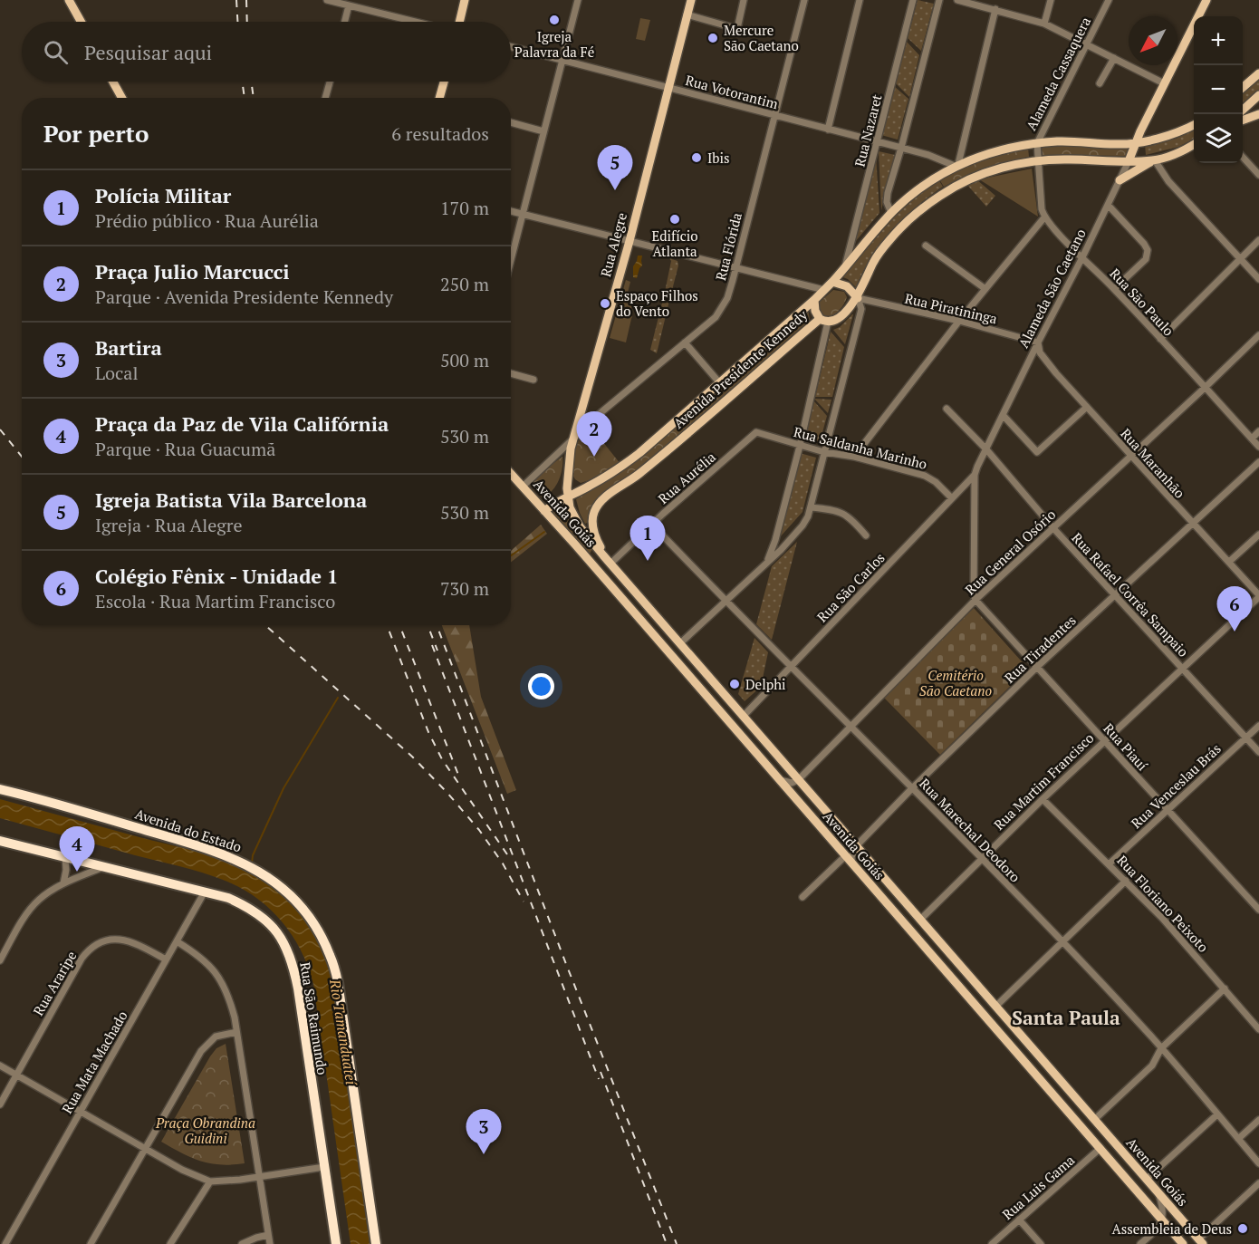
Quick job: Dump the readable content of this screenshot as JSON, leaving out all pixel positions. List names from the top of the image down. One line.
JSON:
{"streets":{"highway":["Avenida do Estado","Rua São Raimundo"],"main road":["Rua Alegre","Alameda São Caetano","Avenida Presidente Kennedy","Avenida Goiás"],"street":["Alameda Cassaquera","Rua Votorantim","Rua Nazaret","Rua Flórida","Rua São Paulo","Rua Piratininga","Rua Saldanha Marinho","Rua Maranhão","Rua Aurélia","Rua General Osório","Rua São Carlos","Rua Rafael Corrêa Sampaio","Rua Tiradentes","Rua Piauí","Rua Martim Francisco","Rua Venceslau Brás","Rua Marechal Deodoro","Rua Floriano Peixoto","Rua Araripe","Rua Mata Machado","Rua Luis Gama"]},"crossings":[["Alameda Cassaquera","Avenida Presidente Kennedy"],["Rua Votorantim","Rua Nazaret"],["Rua Votorantim","Rua Alegre"],["Rua Votorantim","Rua Flórida"],["Rua Votorantim","Avenida Presidente Kennedy"],["Rua Nazaret","Avenida Presidente Kennedy"],["Rua Alegre","Rua Flórida"],["Rua Alegre","Avenida Presidente Kennedy"],["Rua Alegre","Avenida Goiás"],["Rua Flórida","Avenida Goiás"],["Alameda São Caetano","Rua São Paulo"],["Alameda São Caetano","Rua Piratininga"],["Alameda São Caetano","Avenida Presidente Kennedy"],["Alameda São Caetano","Rua Maranhão"],["Alameda São Caetano","Rua General Osório"],["Alameda São Caetano","Rua São Carlos"],["Alameda São Caetano","Rua Rafael Corrêa Sampaio"],["Alameda São Caetano","Rua Piauí"],["Rua São Paulo","Rua General Osório"],["Rua Piratininga","Avenida Presidente Kennedy"],["Rua Piratininga","Rua Maranhão"],["Avenida Presidente Kennedy","Avenida Goiás"],["Rua Saldanha Marinho","Rua Aurélia"],["Rua Saldanha Marinho","Rua São Carlos"],["Rua Maranhão","Rua General Osório"],["Rua Maranhão","Rua Tiradentes"],["Rua Maranhão","Rua Martim Francisco"],["Rua Aurélia","Avenida Goiás"],["Rua Aurélia","Rua Marechal Deodoro"],["Avenida Goiás","Rua General Osório"],["Avenida Goiás","Rua São Carlos"],["Avenida Goiás","Rua Tiradentes"],["Avenida Goiás","Rua Martim Francisco"],["Avenida Goiás","Rua Luis Gama"],["Rua General Osório","Rua Rafael Corrêa Sampaio"],["Rua General Osório","Rua Piauí"],["Rua General Osório","Rua Marechal Deodoro"],["Rua São Carlos","Rua Marechal Deodoro"],["Rua Rafael Corrêa Sampaio","Rua Tiradentes"],["Rua Rafael Corrêa Sampaio","Rua Martim Francisco"],["Rua Rafael Corrêa Sampaio","Rua Venceslau Brás"],["Rua Tiradentes","Rua Piauí"],["Rua Tiradentes","Rua Marechal Deodoro"],["Rua Piauí","Rua Martim Francisco"],["Rua Piauí","Rua Venceslau Brás"],["Rua Martim Francisco","Rua Marechal Deodoro"],["Rua Martim Francisco","Rua Floriano Peixoto"],["Rua Venceslau Brás","Rua Floriano Peixoto"],["Rua Araripe","Rua Mata Machado"],["Rua São Raimundo","Rua Mata Machado"]],"districts":["Santa Paula"],"water":["Rio Tamanduateí"],"parks":["Cemitério São Caetano","Praça Obrandina Guidini"],"places":["Igreja Palavra da Fé","Mercure São Caetano","Ibis","Edifício Atlanta","Espaço Filhos do Vento","Delphi","Assembleia de Deus"],"north":"bottom left","page":{"map_buttons":["+","−"],"search":"Pesquisar aqui","heading":["Por perto","6 resultados"],"pins":["5","2","1","6","4","3"],"list":[{"mark":"1","name":"Polícia Militar","note":"Prédio público · Rua Aurélia","value":"170 m"},{"mark":"2","name":"Praça Julio Marcucci","note":"Parque · Avenida Presidente Kennedy","value":"250 m"},{"mark":"3","name":"Bartira","note":"Local","value":"500 m"},{"mark":"4","name":"Praça da Paz de Vila Califórnia","note":"Parque · Rua Guacumã","value":"530 m"},{"mark":"5","name":"Igreja Batista Vila Barcelona","note":"Igreja · Rua Alegre","value":"530 m"},{"mark":"6","name":"Colégio Fênix - Unidade 1","note":"Escola · Rua Martim Francisco","value":"730 m"}]}}
